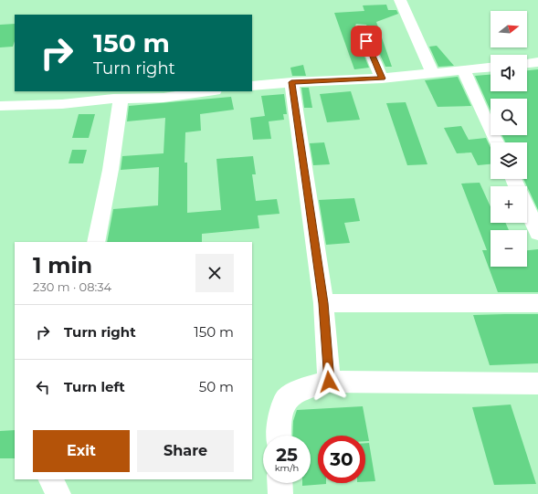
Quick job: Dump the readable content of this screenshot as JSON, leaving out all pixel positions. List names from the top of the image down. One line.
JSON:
{"north":"right","page":{"map_buttons":["+","−"],"turn":["150 m","Turn right"],"heading":["1 min","230 m · 08:34"],"list":[{"name":"Turn right","value":"150 m"},{"name":"Turn left","value":"50 m"}],"buttons":["Exit","Share"],"speed":"25 km/h","limit":"30"}}
